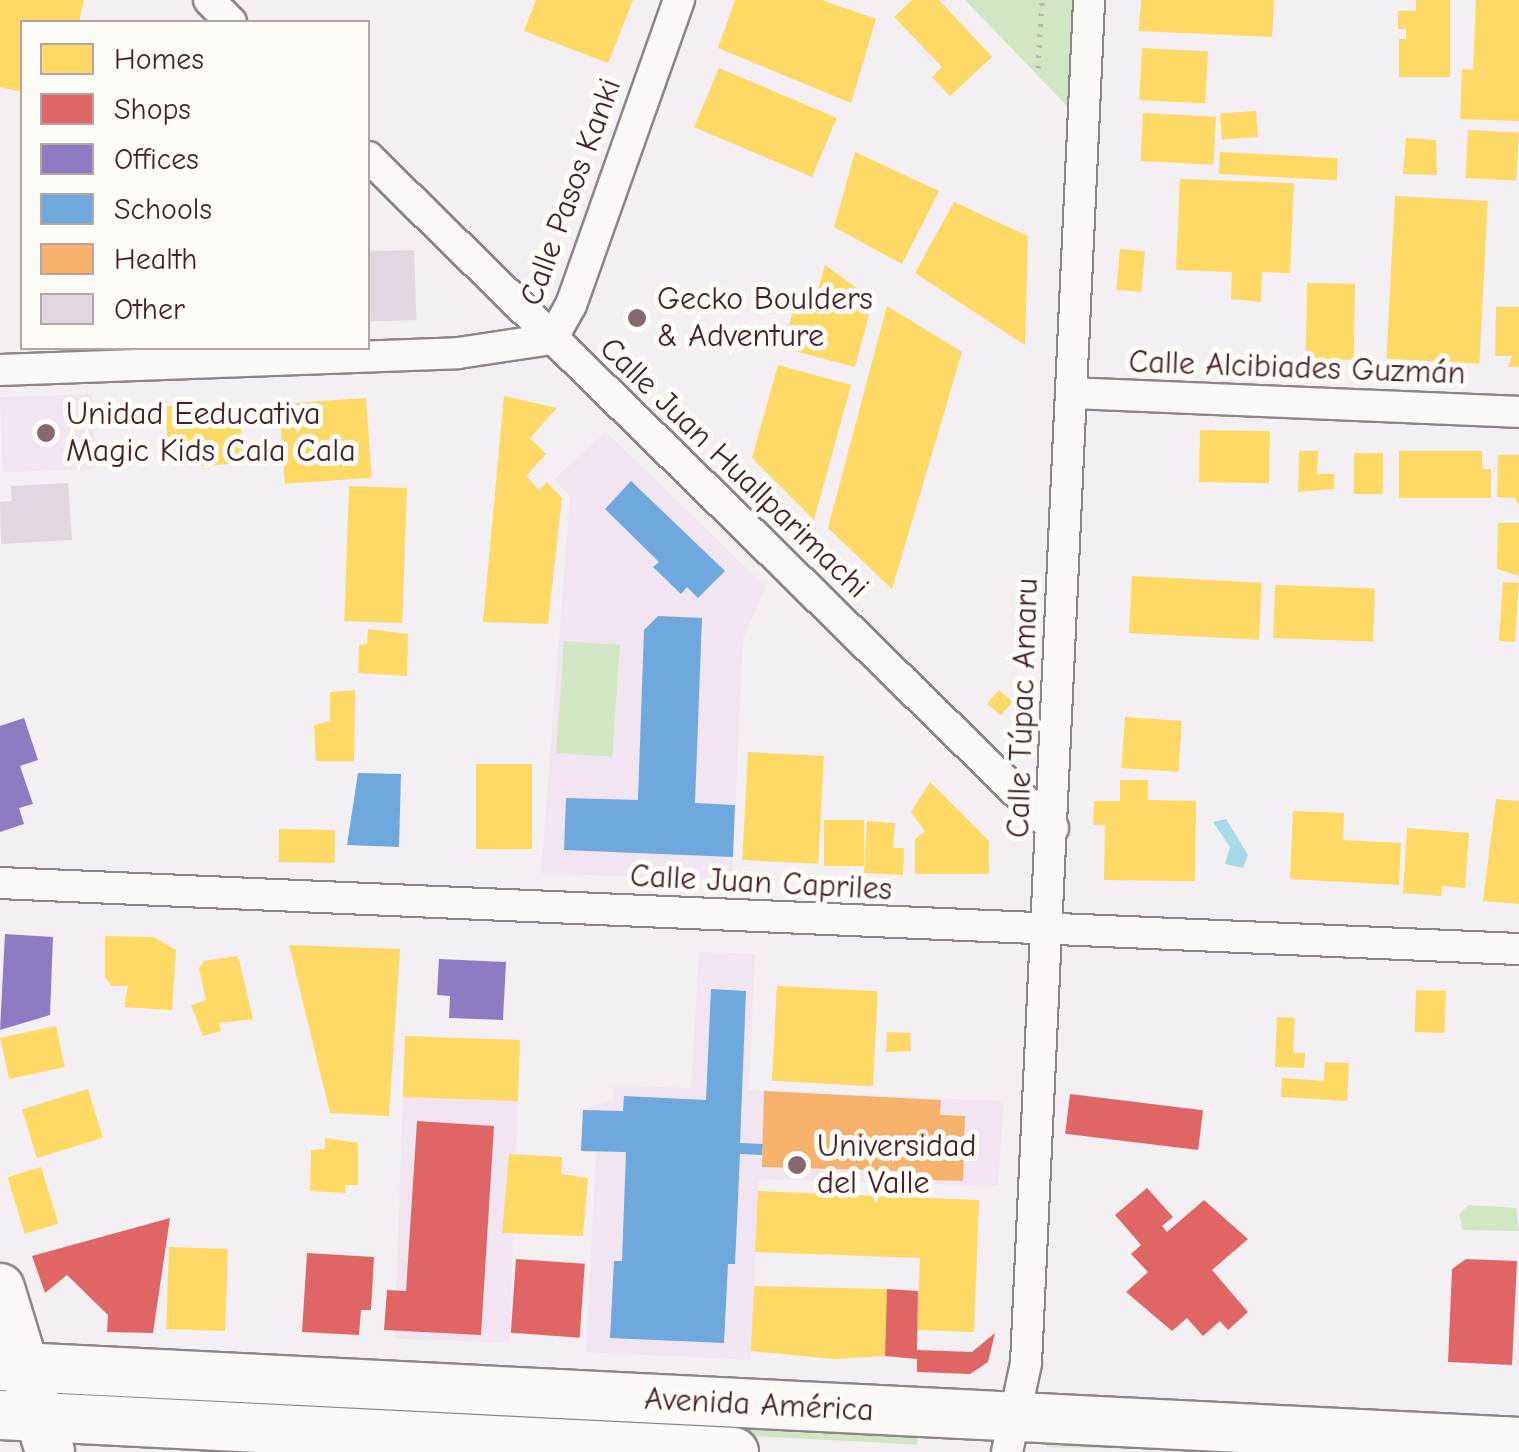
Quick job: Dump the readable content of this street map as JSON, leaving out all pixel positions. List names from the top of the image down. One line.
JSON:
{"streets":{"main road":["Avenida América"],"street":["Calle Pasos Kanki","Calle Alcibiades Guzmán","Calle Juan Huallparimachi","Calle Túpac Amaru","Calle Juan Capriles"]},"crossings":[["Calle Pasos Kanki","Calle Juan Huallparimachi"],["Calle Alcibiades Guzmán","Calle Túpac Amaru"],["Calle Juan Huallparimachi","Calle Túpac Amaru"],["Calle Túpac Amaru","Calle Juan Capriles"],["Calle Túpac Amaru","Avenida América"]],"places":["Gecko Boulders & Adventure","Unidad Eeducativa Magic Kids Cala Cala","Universidad del Valle"],"legend":["Homes","Shops","Offices","Schools","Health","Other"]}
